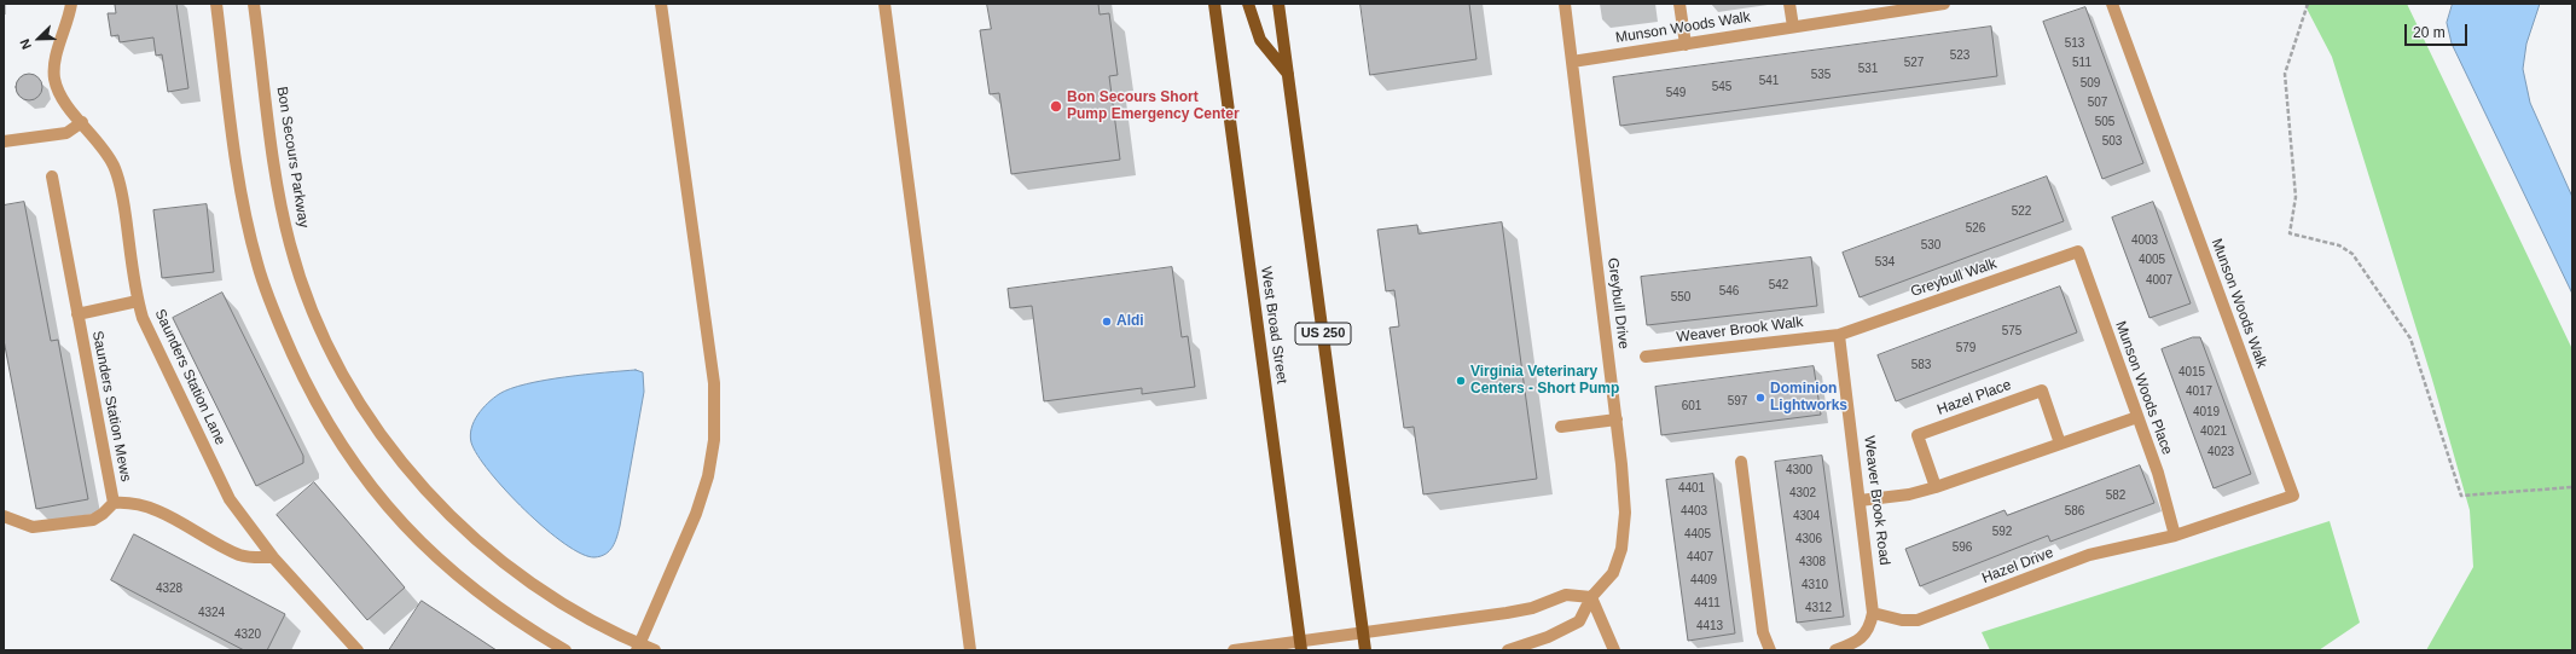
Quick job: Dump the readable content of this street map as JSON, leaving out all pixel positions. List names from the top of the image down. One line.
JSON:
{"streets":{"main road":["West Broad Street","US 250"],"street":["Munson Woods Walk","Bon Secours Parkway","Greybull Walk","Greybull Drive","Weaver Brook Walk","Saunders Station Lane","Munson Woods Place","Hazel Place","Saunders Station Mews","Weaver Brook Road","Hazel Drive"]},"crossings":[["Munson Woods Walk","Greybull Drive"],["Munson Woods Walk","Munson Woods Place"],["Munson Woods Walk","Hazel Drive"],["Greybull Walk","Weaver Brook Walk"],["Greybull Walk","Munson Woods Place"],["Greybull Walk","Weaver Brook Road"],["Weaver Brook Walk","Weaver Brook Road"],["Saunders Station Lane","Saunders Station Mews"],["Munson Woods Place","Hazel Drive"],["Weaver Brook Road","Hazel Drive"]],"places":["Bon Secours Short Pump Emergency Center","Aldi","Virginia Veterinary Centers - Short Pump","Dominion Lightworks"],"house_numbers":["513","523","527","511","531","535","541","509","545","549","507","505","503","522","526","4003","530","4005","534","4007","542","546","550","575","579","583","4015","4017","597","601","4019","4021","4023","4300","4401","4302","582","4403","586","4304","592","4405","4306","596","4407","4308","4409","4310","4328","4411","4312","4324","4413","4320"],"scale_bar":"20 m","north":"bottom left"}
